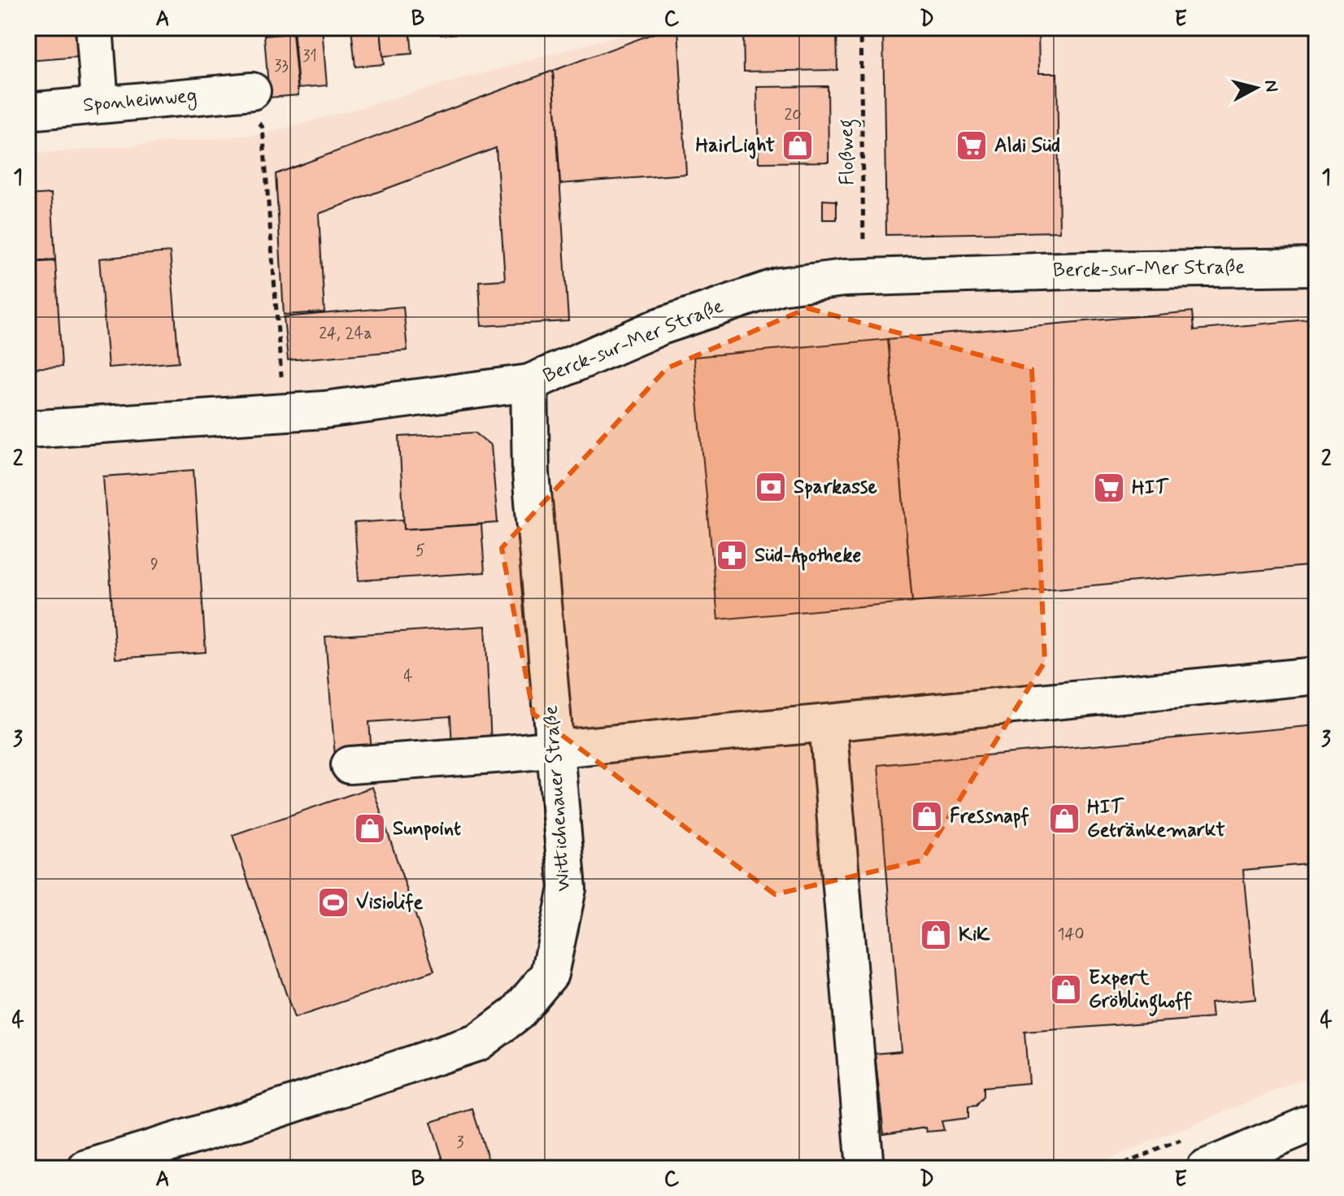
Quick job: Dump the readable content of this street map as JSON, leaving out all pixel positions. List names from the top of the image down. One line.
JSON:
{"streets":{"street":["Sponheimweg","Berck-sur-Mer Straße","Wittichenauer Straße"],"path":["Floßweg"]},"crossings":[["Floßweg","Berck-sur-Mer Straße"],["Berck-sur-Mer Straße","Wittichenauer Straße"]],"places":{"shop":["HairLight","Fressnapf","HIT Getränkemarkt","Sunpoint","KiK","Expert Gröblinghoff"],"supermarket":["Aldi Süd","HIT"],"bank":["Sparkasse"],"pharmacy":["Süd-Apotheke"],"sports":["Visiolife"]},"house_numbers":["31","33","20","24, 24a","5","9","4","140","3"],"north":"right","grid":{"columns":["A","B","C","D","E"],"rows":["1","2","3","4"]}}
